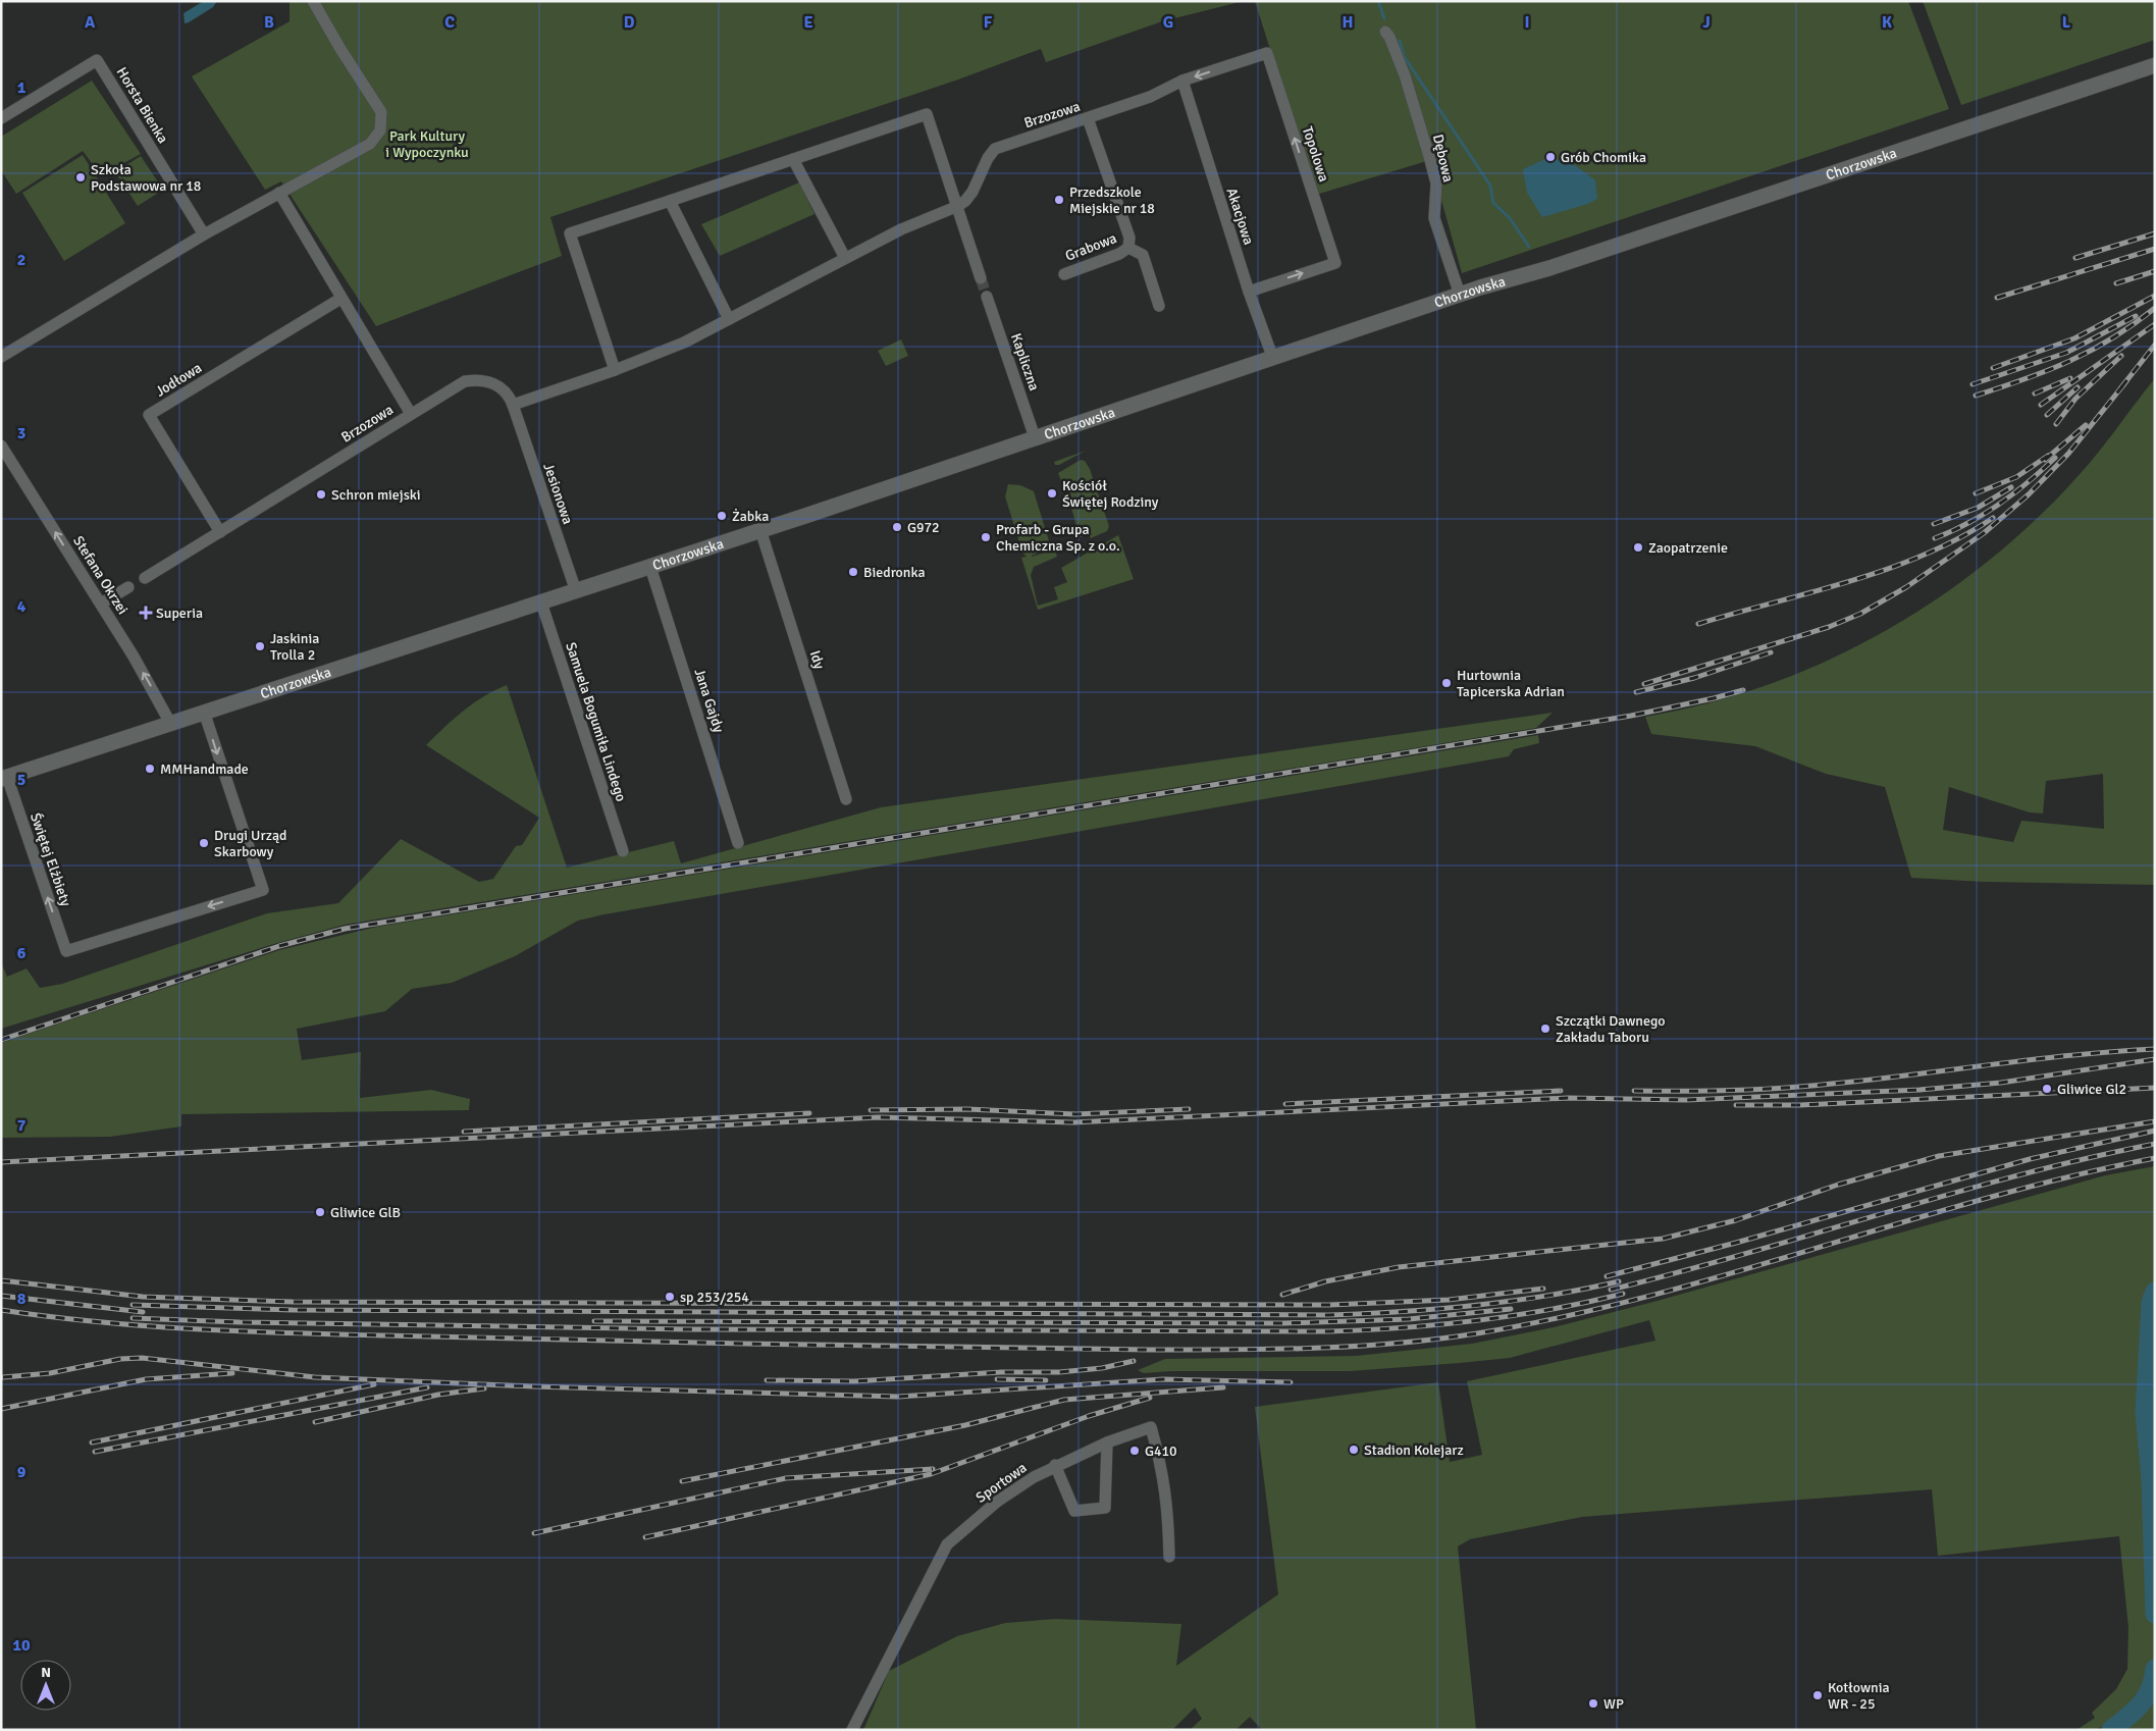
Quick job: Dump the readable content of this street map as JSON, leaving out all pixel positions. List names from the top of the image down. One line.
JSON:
{"streets":{"main road":["Chorzowska"],"street":["Horsta Bienka","Brzozowa","Topolowa","Dębowa","Akacjowa","Grabowa","Kapliczna","Jodłowa","Jesionowa","Stefana Okrzei","Idy","Jana Gajdy","Samuela Bogumiła Lindego","Świętej Elżbiety","Sportowa"]},"crossings":[["Brzozowa","Topolowa"],["Brzozowa","Akacjowa"],["Brzozowa","Jodłowa"],["Brzozowa","Jesionowa"],["Topolowa","Akacjowa"],["Dębowa","Chorzowska"],["Chorzowska","Akacjowa"],["Chorzowska","Kapliczna"],["Chorzowska","Jesionowa"],["Chorzowska","Stefana Okrzei"],["Chorzowska","Idy"],["Chorzowska","Jana Gajdy"],["Chorzowska","Samuela Bogumiła Lindego"],["Chorzowska","Świętej Elżbiety"]],"one_way":["Stefana Okrzei"],"parks":["Park Kultury i Wypoczynku"],"places":{"other":["Grób Chomika","Szkoła Podstawowa nr 18","Przedszkole Miejskie nr 18","Kościół Świętej Rodziny","Schron miejski","Żabka","G972","Profarb - Grupa Chemiczna Sp. z o.o.","Zaopatrzenie","Biedronka","Jaskinia Trolla 2","Hurtownia Tapicerska Adrian","MMHandmade","Drugi Urząd Skarbowy","Szczątki Dawnego Zakładu Taboru","Gliwice Gl2","Gliwice GlB","sp 253/254","Stadion Kolejarz","G410","Kotłownia WR - 25","WP"],"health":["Superia"]},"north":"top","grid":{"columns":["A","B","C","D","E","F","G","H","I","J","K","L"],"rows":["1","2","3","4","5","6","7","8","9","10"]}}
